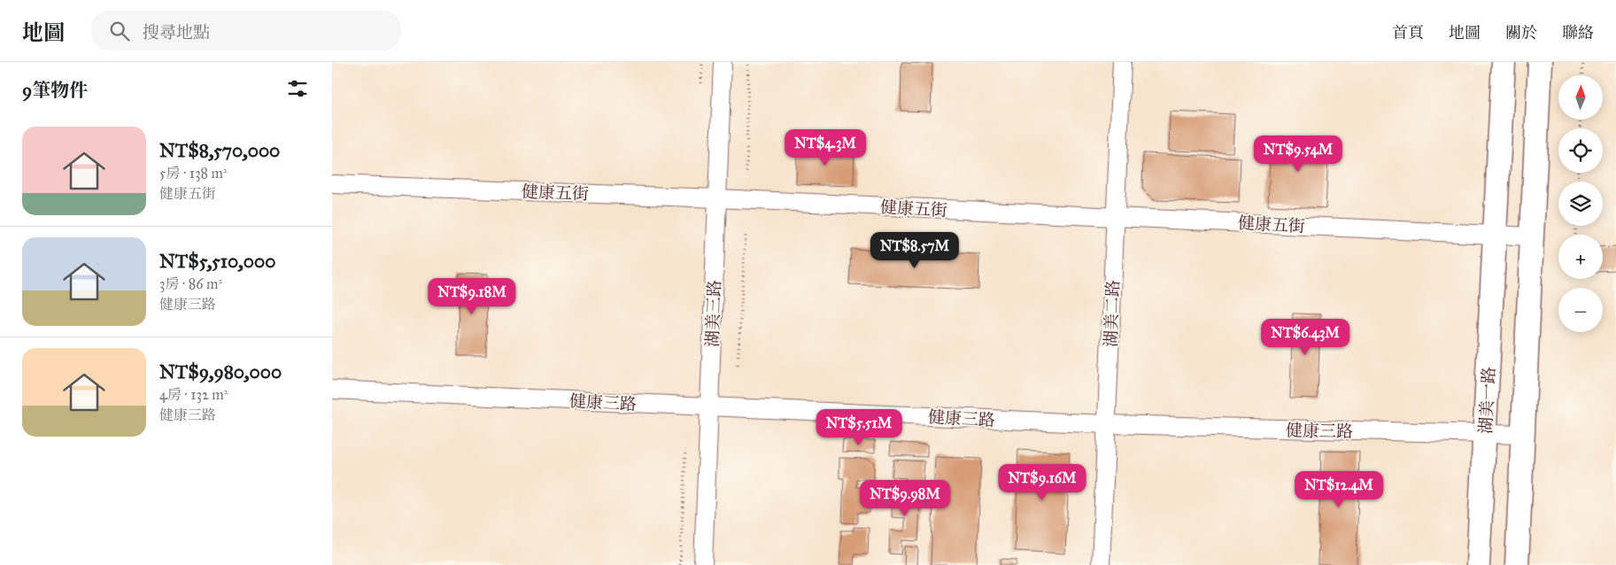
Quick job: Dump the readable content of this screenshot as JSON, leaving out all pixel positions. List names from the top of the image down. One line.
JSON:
{"streets":{"street":["健康五街","湖美三路","湖美二路","湖美一路","健康三路"]},"crossings":[["健康五街","湖美三路"],["健康五街","湖美二路"],["健康五街","湖美一路"],["湖美三路","健康三路"],["湖美二路","健康三路"],["湖美一路","健康三路"]],"north":"top","page":{"header":"地圖","search":"搜尋地點","nav":["首頁","地圖","關於","聯絡"],"heading":"9筆物件","map_buttons":["+","−"],"list":[{"name":"NT$8,570,000","note":"5房 · 138 m² · 健康五街"},{"name":"NT$5,510,000","note":"3房 · 86 m² · 健康三路"},{"name":"NT$9,980,000","note":"4房 · 132 m² · 健康三路"}],"price":["NT$4.3M","NT$9.54M","NT$8.57M","NT$9.18M","NT$6.43M","NT$5.51M","NT$9.16M","NT$12.4M","NT$9.98M"]}}
